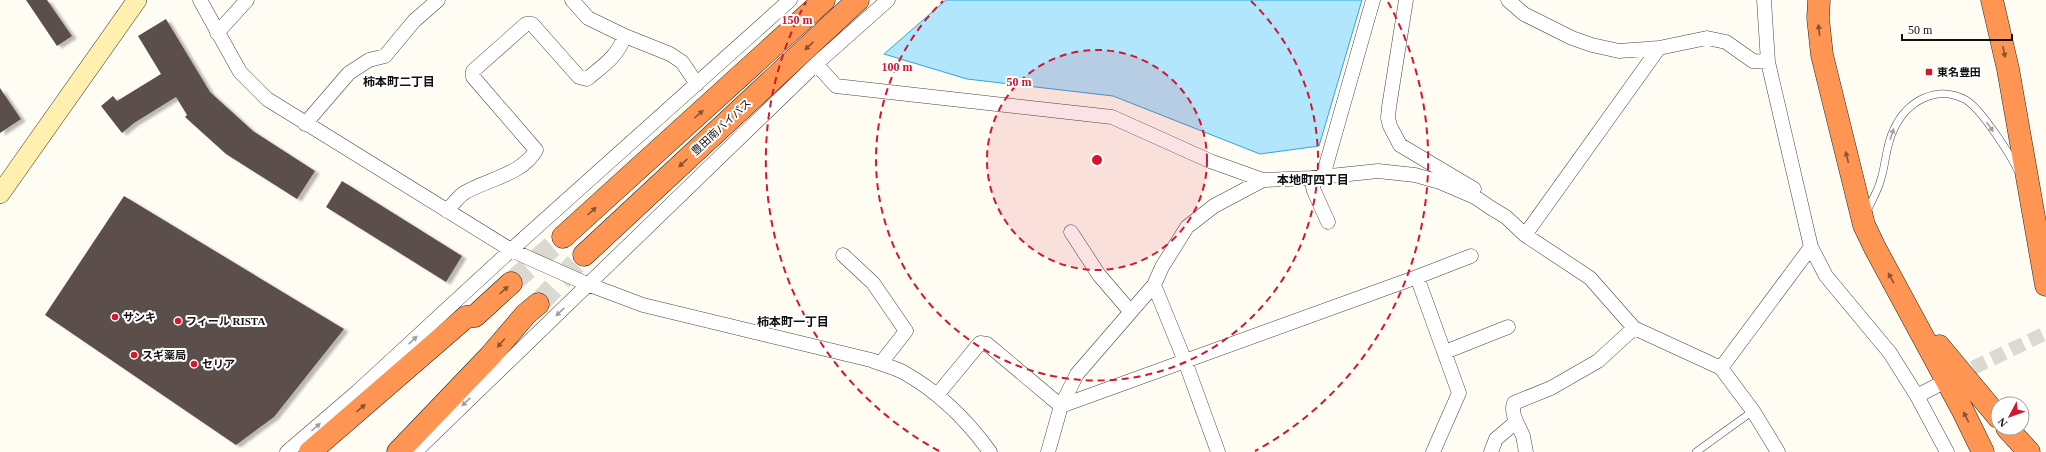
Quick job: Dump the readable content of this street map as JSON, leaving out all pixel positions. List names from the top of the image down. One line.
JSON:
{"streets":{"highway":["豊田南バイパス"]},"districts":["柿本町二丁目","本地町四丁目","柿本町一丁目"],"places":{"transit":["東名豊田"],"other":["サンキ","フィール RISTA","スギ薬局","セリア"]},"scale_bar":"50 m","north":"bottom left","rings":["150 m","100 m","50 m"]}
